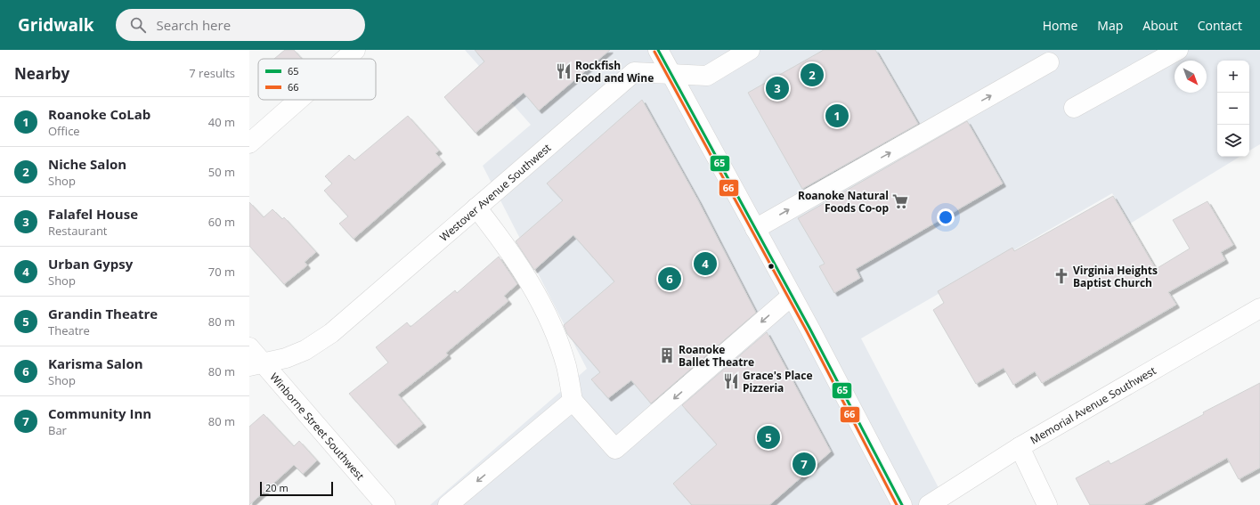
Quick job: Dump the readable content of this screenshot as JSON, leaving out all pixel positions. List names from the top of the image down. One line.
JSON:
{"streets":{"street":["Westover Avenue Southwest","Memorial Avenue Southwest","Winborne Street Southwest"]},"crossings":[["Westover Avenue Southwest","Winborne Street Southwest"]],"places":{"restaurant":["Rockfish Food and Wine","Grace's Place Pizzeria"],"supermarket":["Roanoke Natural Foods Co-op"],"church":["Virginia Heights Baptist Church"],"building":["Roanoke Ballet Theatre"]},"lines":["transit line 65","transit line 66"],"legend":["65","66"],"scale_bar":"20 m","north":"bottom right","page":{"header":"Gridwalk","search":"Search here","nav":["Home","Map","About","Contact"],"heading":["Nearby","7 results"],"map_buttons":["+","−"],"pins":["2","3","1","4","6","5","7"],"list":[{"mark":"1","name":"Roanoke CoLab","note":"Office","value":"40 m"},{"mark":"2","name":"Niche Salon","note":"Shop","value":"50 m"},{"mark":"3","name":"Falafel House","note":"Restaurant","value":"60 m"},{"mark":"4","name":"Urban Gypsy","note":"Shop","value":"70 m"},{"mark":"5","name":"Grandin Theatre","note":"Theatre","value":"80 m"},{"mark":"6","name":"Karisma Salon","note":"Shop","value":"80 m"},{"mark":"7","name":"Community Inn","note":"Bar","value":"80 m"}],"scale":"20 m"}}
